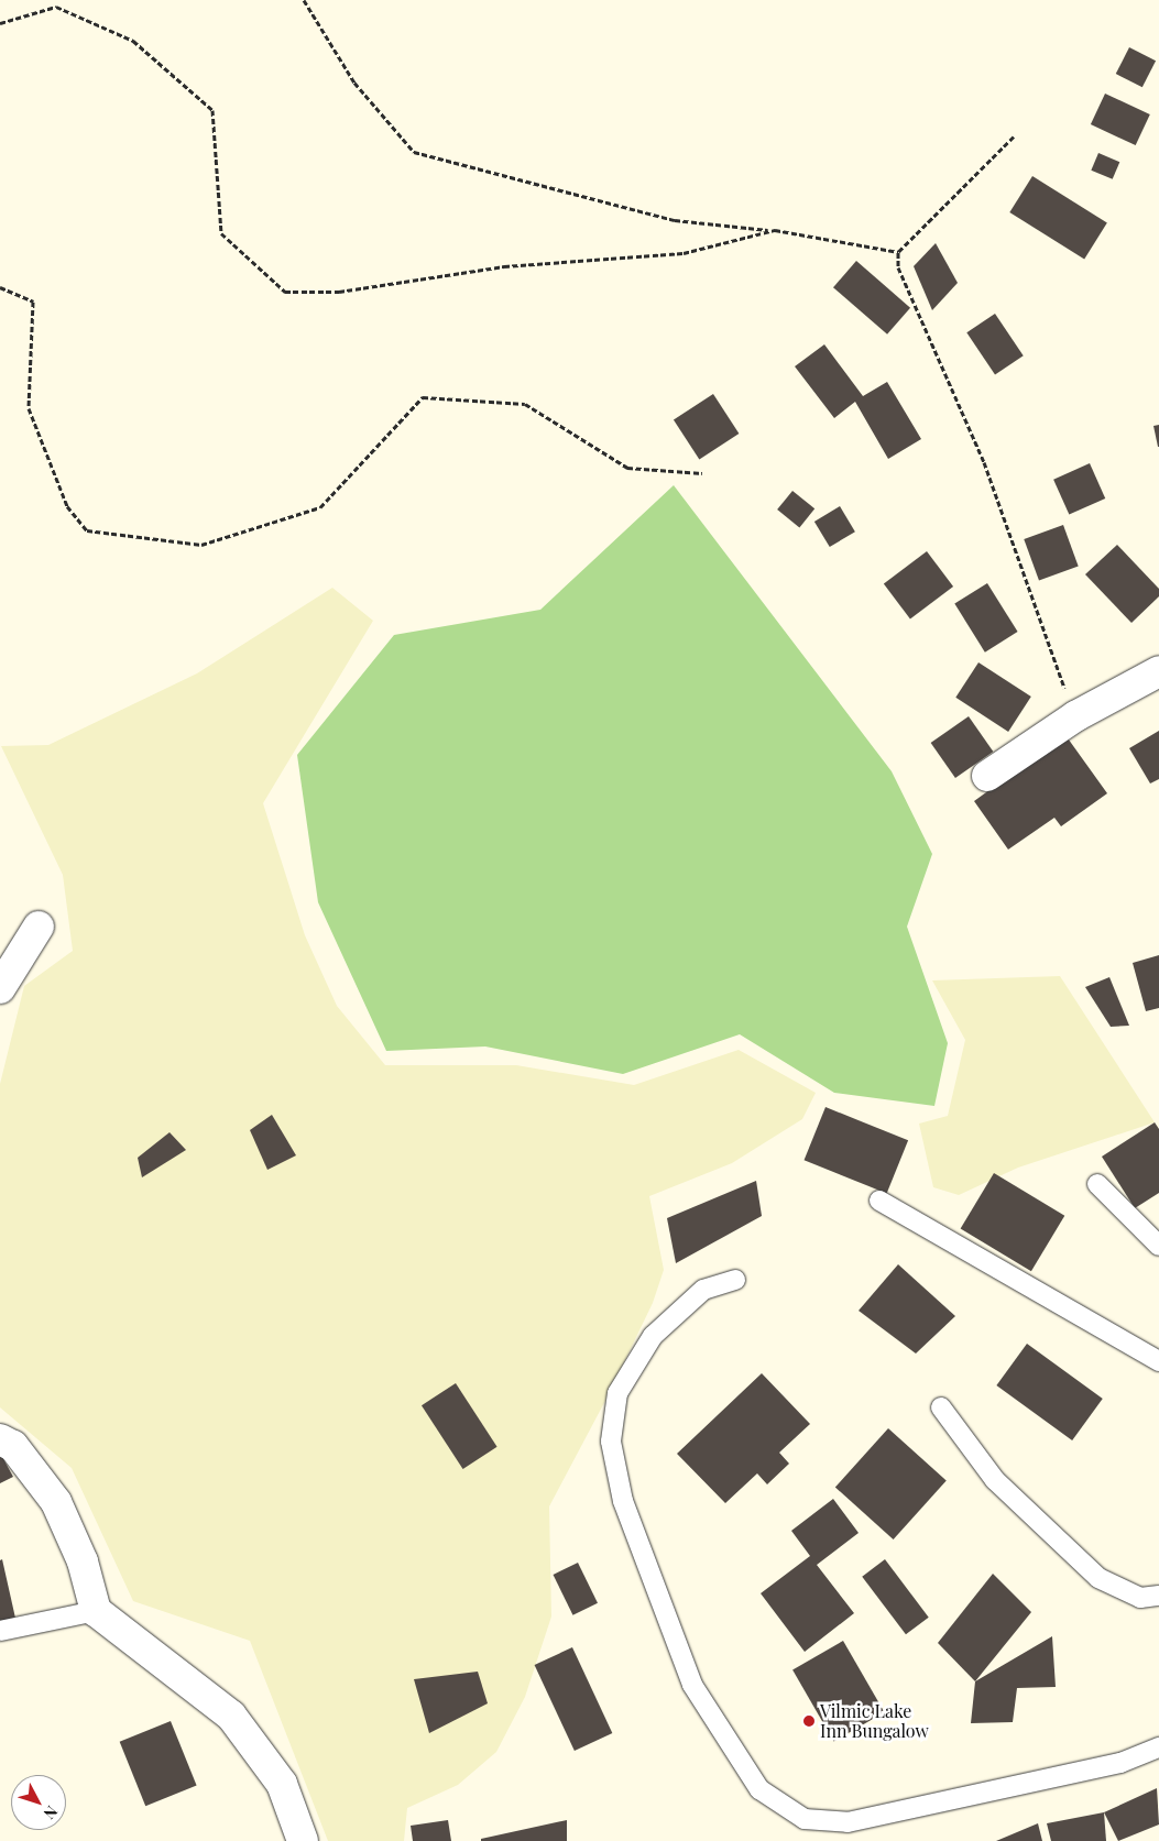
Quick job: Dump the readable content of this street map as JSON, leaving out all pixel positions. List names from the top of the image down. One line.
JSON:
{"places":["Vilmic Lake Inn Bungalow"],"north":"bottom right"}
